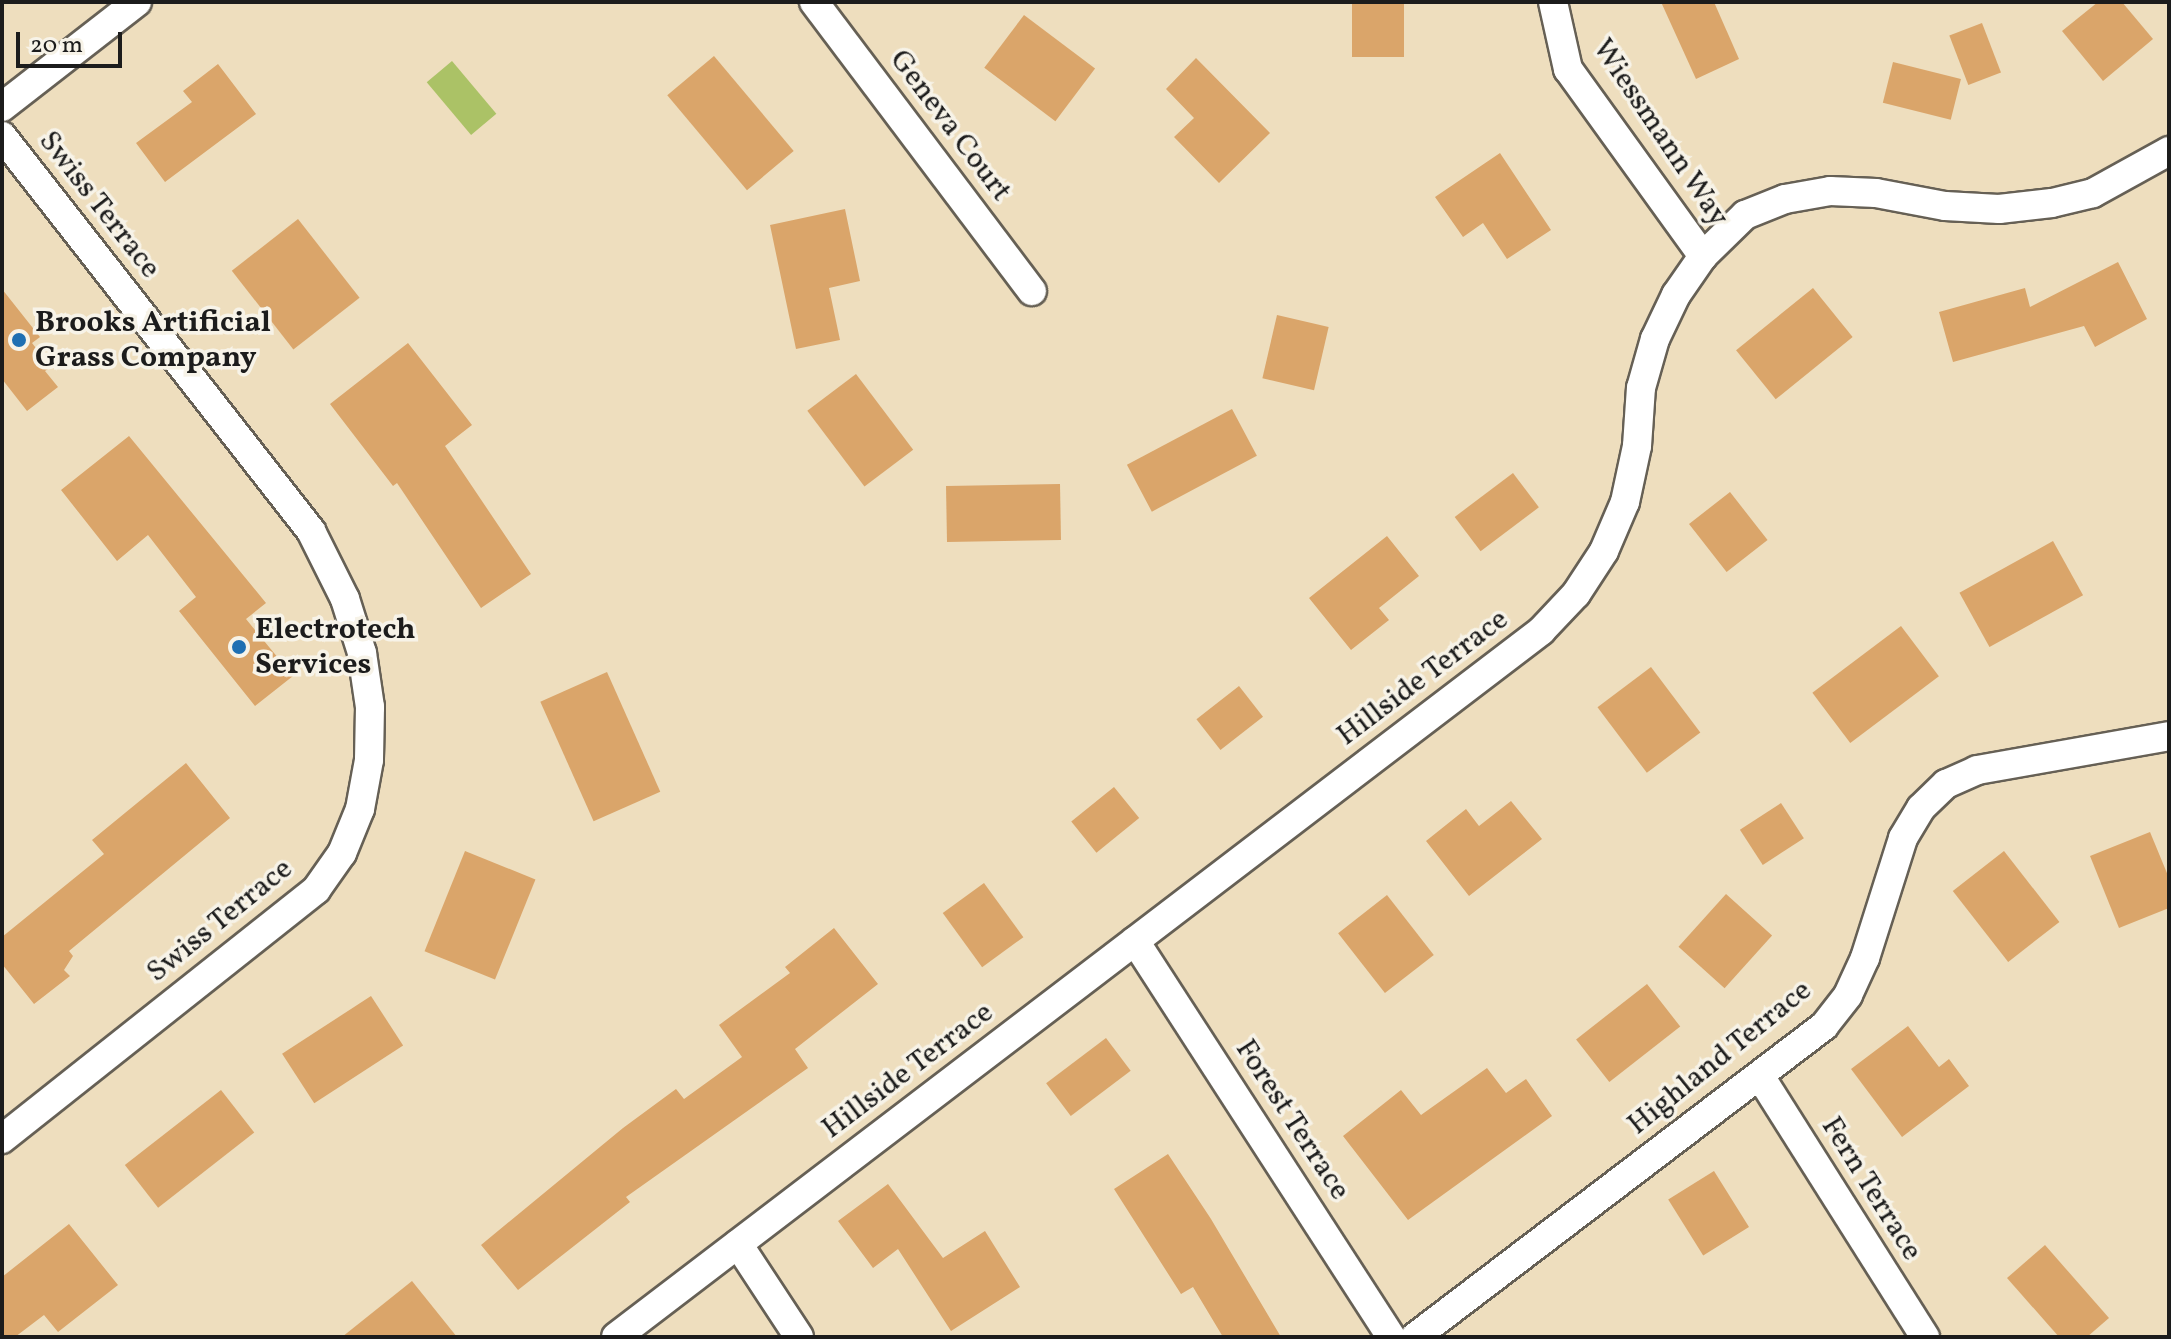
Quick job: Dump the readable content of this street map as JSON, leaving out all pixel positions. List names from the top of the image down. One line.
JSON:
{"streets":{"street":["Geneva Court","Wiessmann Way","Swiss Terrace","Hillside Terrace","Highland Terrace","Forest Terrace","Fern Terrace"]},"crossings":[["Wiessmann Way","Hillside Terrace"],["Hillside Terrace","Forest Terrace"],["Highland Terrace","Fern Terrace"]],"places":["Brooks Artificial Grass Company","Electrotech Services"],"scale_bar":"20 m"}
